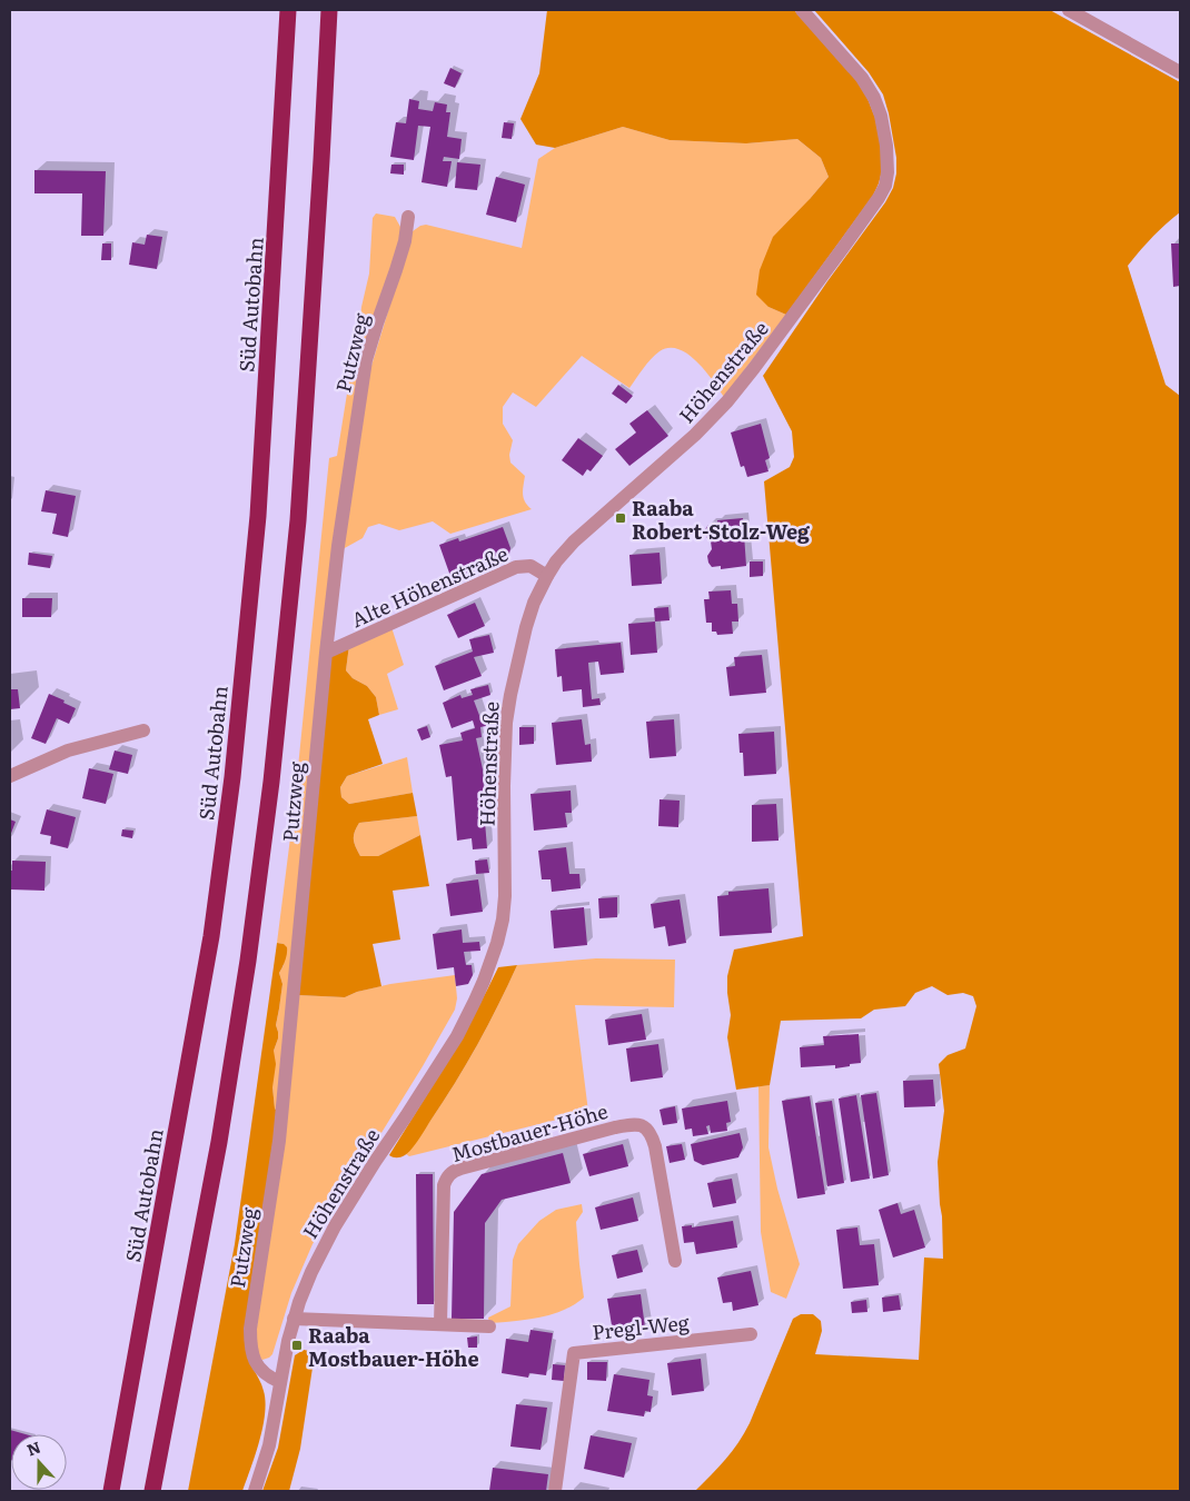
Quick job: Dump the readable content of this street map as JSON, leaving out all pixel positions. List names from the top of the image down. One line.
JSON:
{"streets":{"highway":["Süd Autobahn"],"street":["Putzweg","Höhenstraße","Alte Höhenstraße","Mostbauer-Höhe","Pregl-Weg"]},"crossings":[["Putzweg","Höhenstraße"],["Putzweg","Alte Höhenstraße"],["Höhenstraße","Alte Höhenstraße"]],"places":{"transit":["Raaba Robert-Stolz-Weg","Raaba Mostbauer-Höhe"]},"north":"top"}
